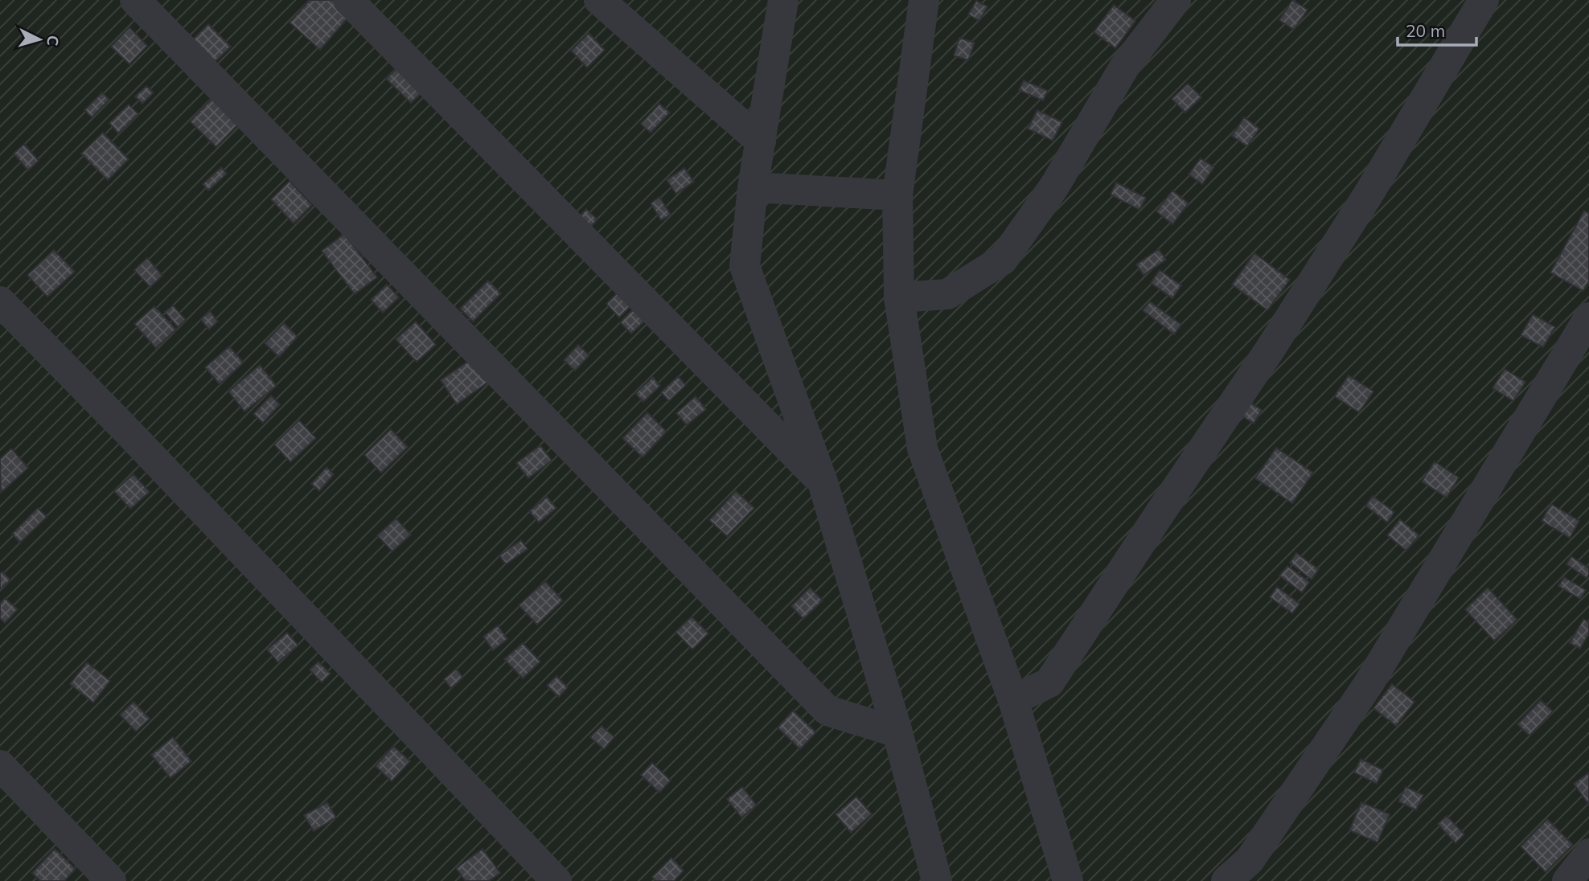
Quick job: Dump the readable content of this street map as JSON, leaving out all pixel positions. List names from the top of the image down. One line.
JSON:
{"scale_bar":"20 m","north":"right"}
